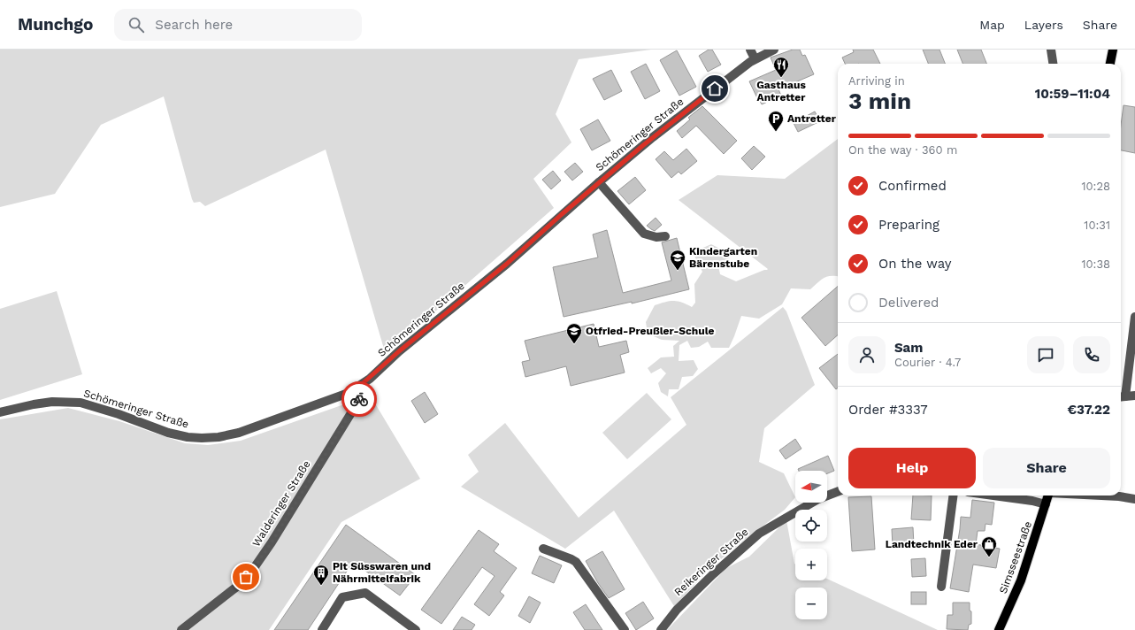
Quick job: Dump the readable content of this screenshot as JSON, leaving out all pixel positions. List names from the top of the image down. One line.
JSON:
{"streets":{"main road":["Simsseestraße"],"street":["Schömeringer Straße","Walderinger Straße","Reikeringer Straße"]},"crossings":[["Schömeringer Straße","Walderinger Straße"]],"places":{"restaurant":["Gasthaus Antretter"],"parking":["Antretter"],"school or university":["Kindergarten Bärenstube","Otfried-Preußler-Schule"],"shop":["Landtechnik Eder"],"building":["Pit Süsswaren und Nährmittelfabrik"]},"north":"left","page":{"header":"Munchgo","search":"Search here","nav":["Map","Layers","Share"],"heading":["3 min","Arriving in","10:59–11:04"],"panel":["Sam","Courier · 4.7","Order #3337","€37.22"],"bar":"On the way · 360 m","list":[["Confirmed","10:28"],["Preparing","10:31"],["On the way","10:38"],"Delivered"],"buttons":["Help","Share"],"map_buttons":["+","−"]}}
